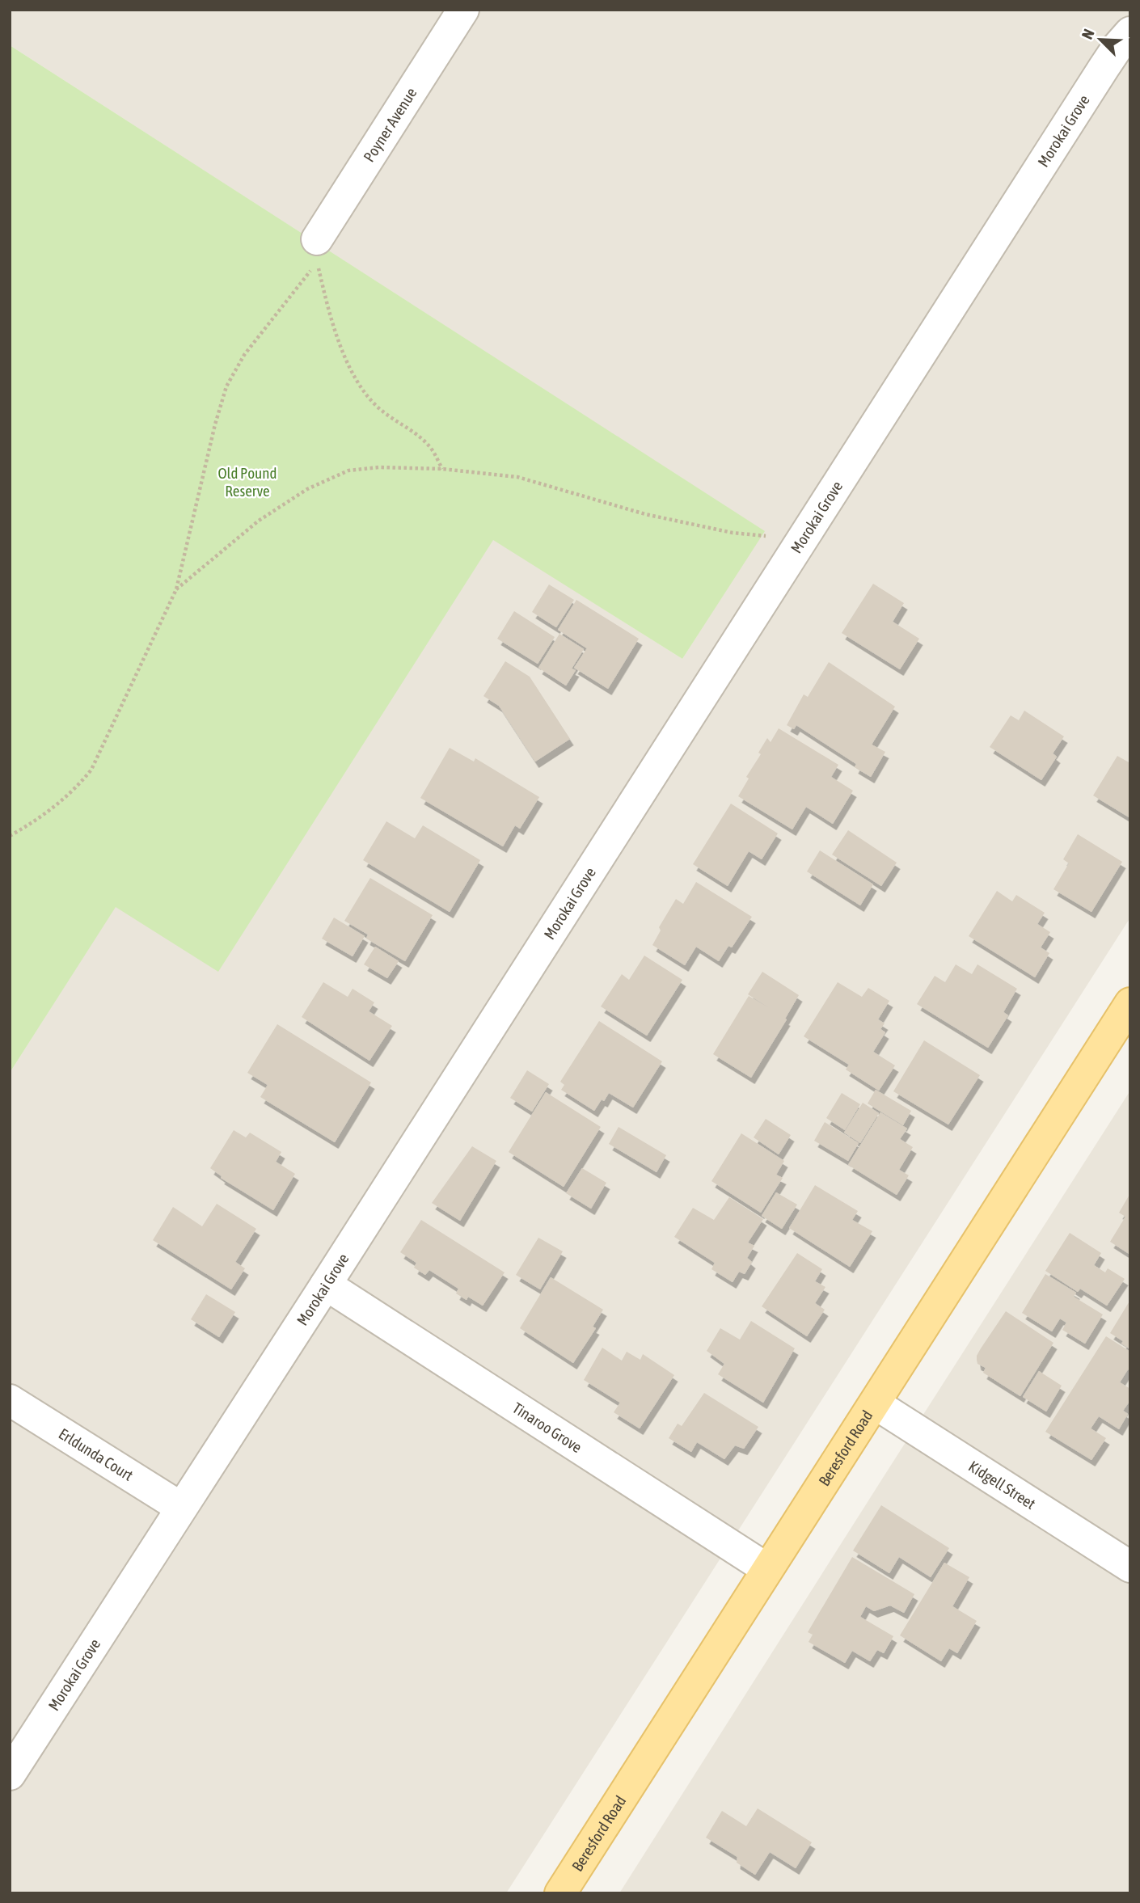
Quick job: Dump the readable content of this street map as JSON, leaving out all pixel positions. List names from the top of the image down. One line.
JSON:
{"streets":{"main road":["Beresford Road"],"street":["Poyner Avenue","Morokai Grove","Tinaroo Grove","Erldunda Court","Kidgell Street"]},"crossings":[["Morokai Grove","Tinaroo Grove"],["Morokai Grove","Erldunda Court"],["Tinaroo Grove","Beresford Road"],["Beresford Road","Kidgell Street"]],"parks":["Old Pound Reserve"],"north":"top left"}
